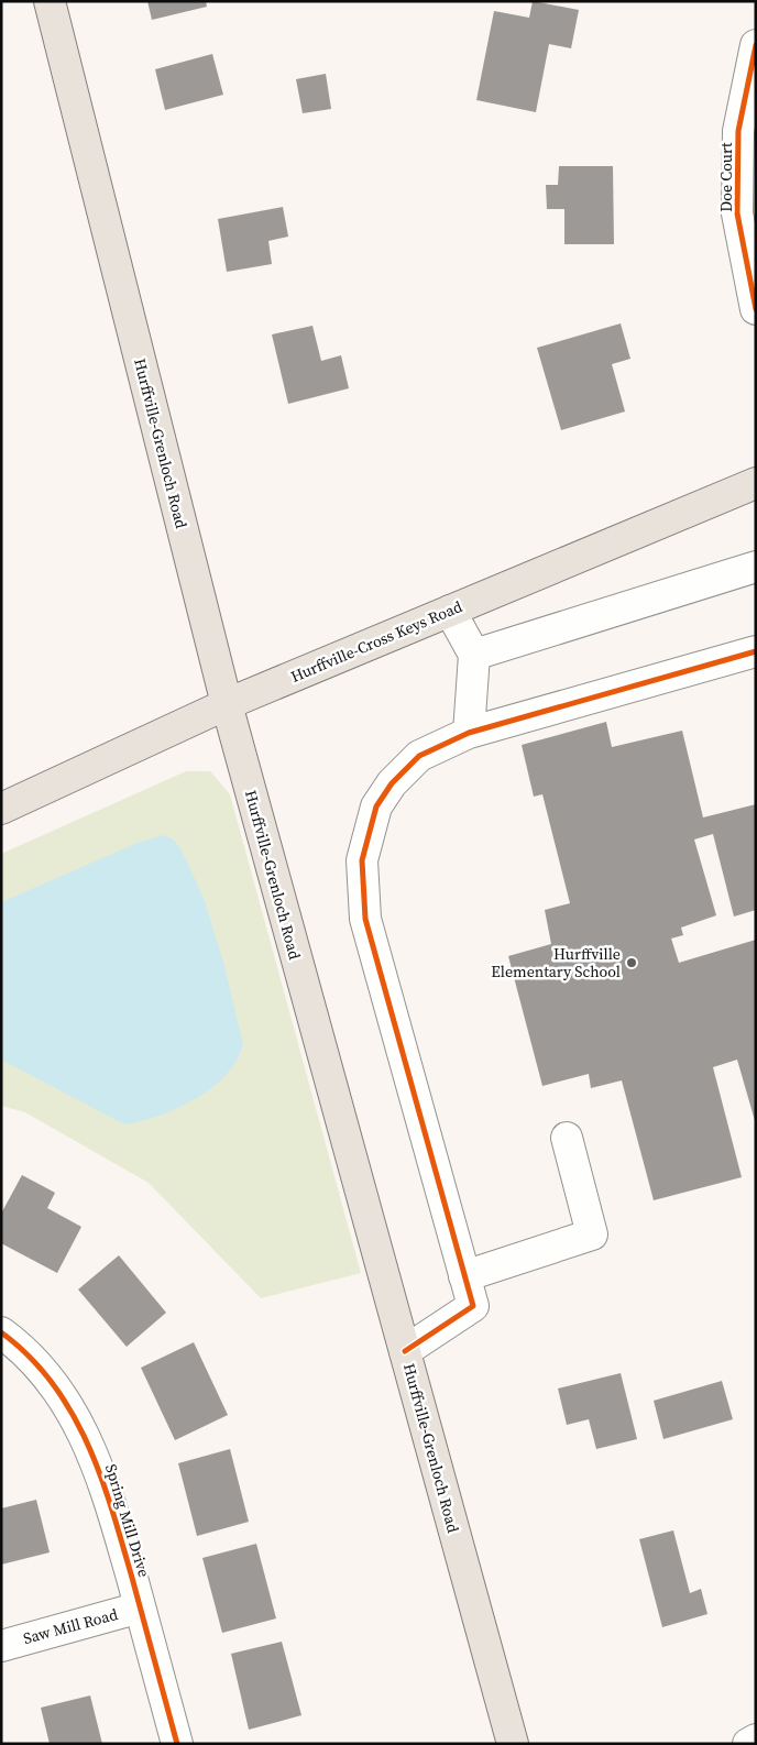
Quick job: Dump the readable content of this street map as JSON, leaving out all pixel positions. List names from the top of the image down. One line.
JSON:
{"streets":{"main road":["Hurffville-Grenloch Road","Hurffville-Cross Keys Road"],"street":["Doe Court","Spring Mill Drive","Saw Mill Road"]},"crossings":[["Hurffville-Grenloch Road","Hurffville-Cross Keys Road"],["Spring Mill Drive","Saw Mill Road"]],"places":["Hurffville Elementary School"]}
